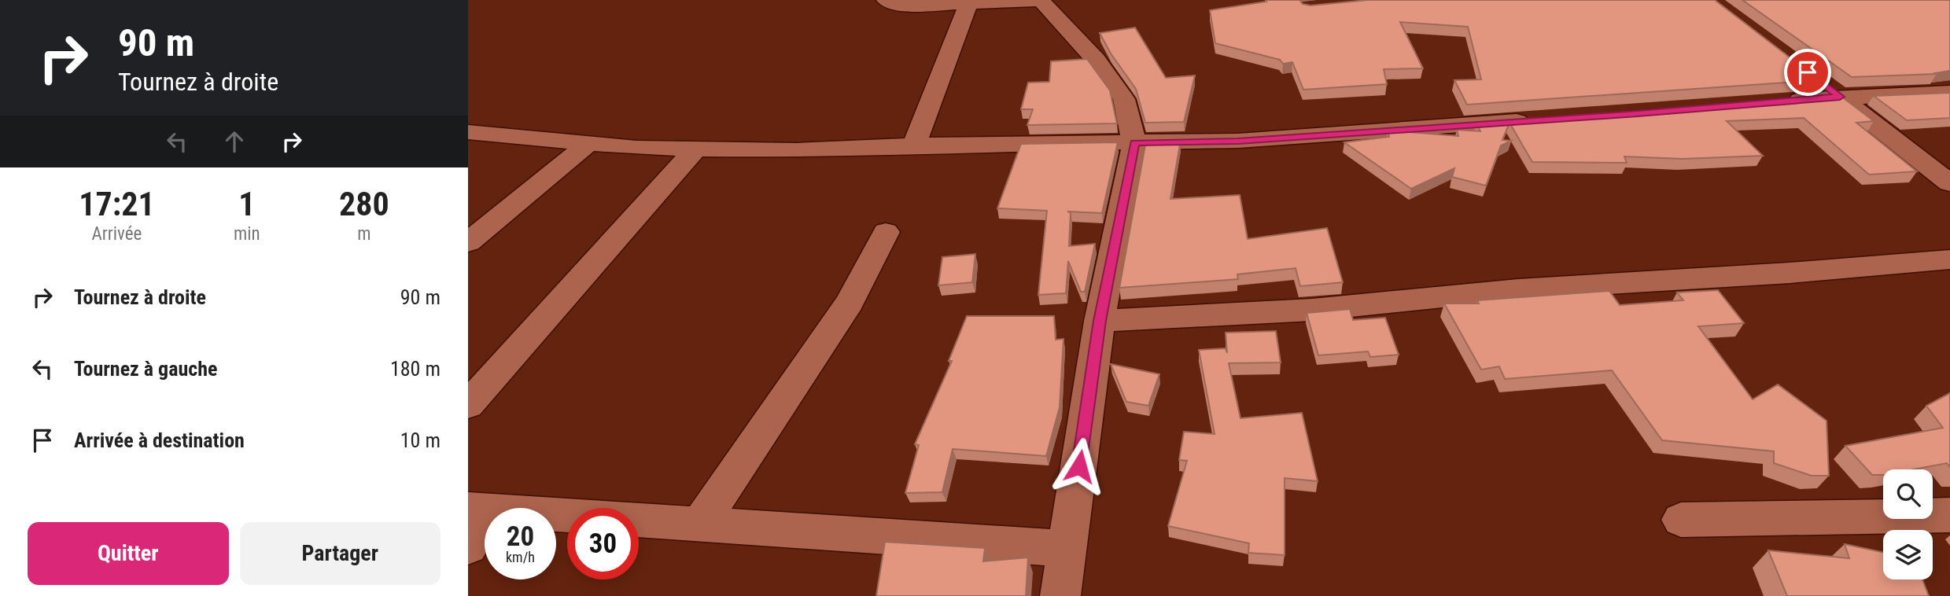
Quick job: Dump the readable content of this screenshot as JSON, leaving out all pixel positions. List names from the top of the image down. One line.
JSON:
{"page":{"turn":["90 m","Tournez à droite"],"eta":["17:21","Arrivée","1","min","280","m"],"list":[{"name":"Tournez à droite","value":"90 m"},{"name":"Tournez à gauche","value":"180 m"},{"name":"Arrivée à destination","value":"10 m"}],"speed":"20 km/h","limit":"30","buttons":["Quitter","Partager"]}}
